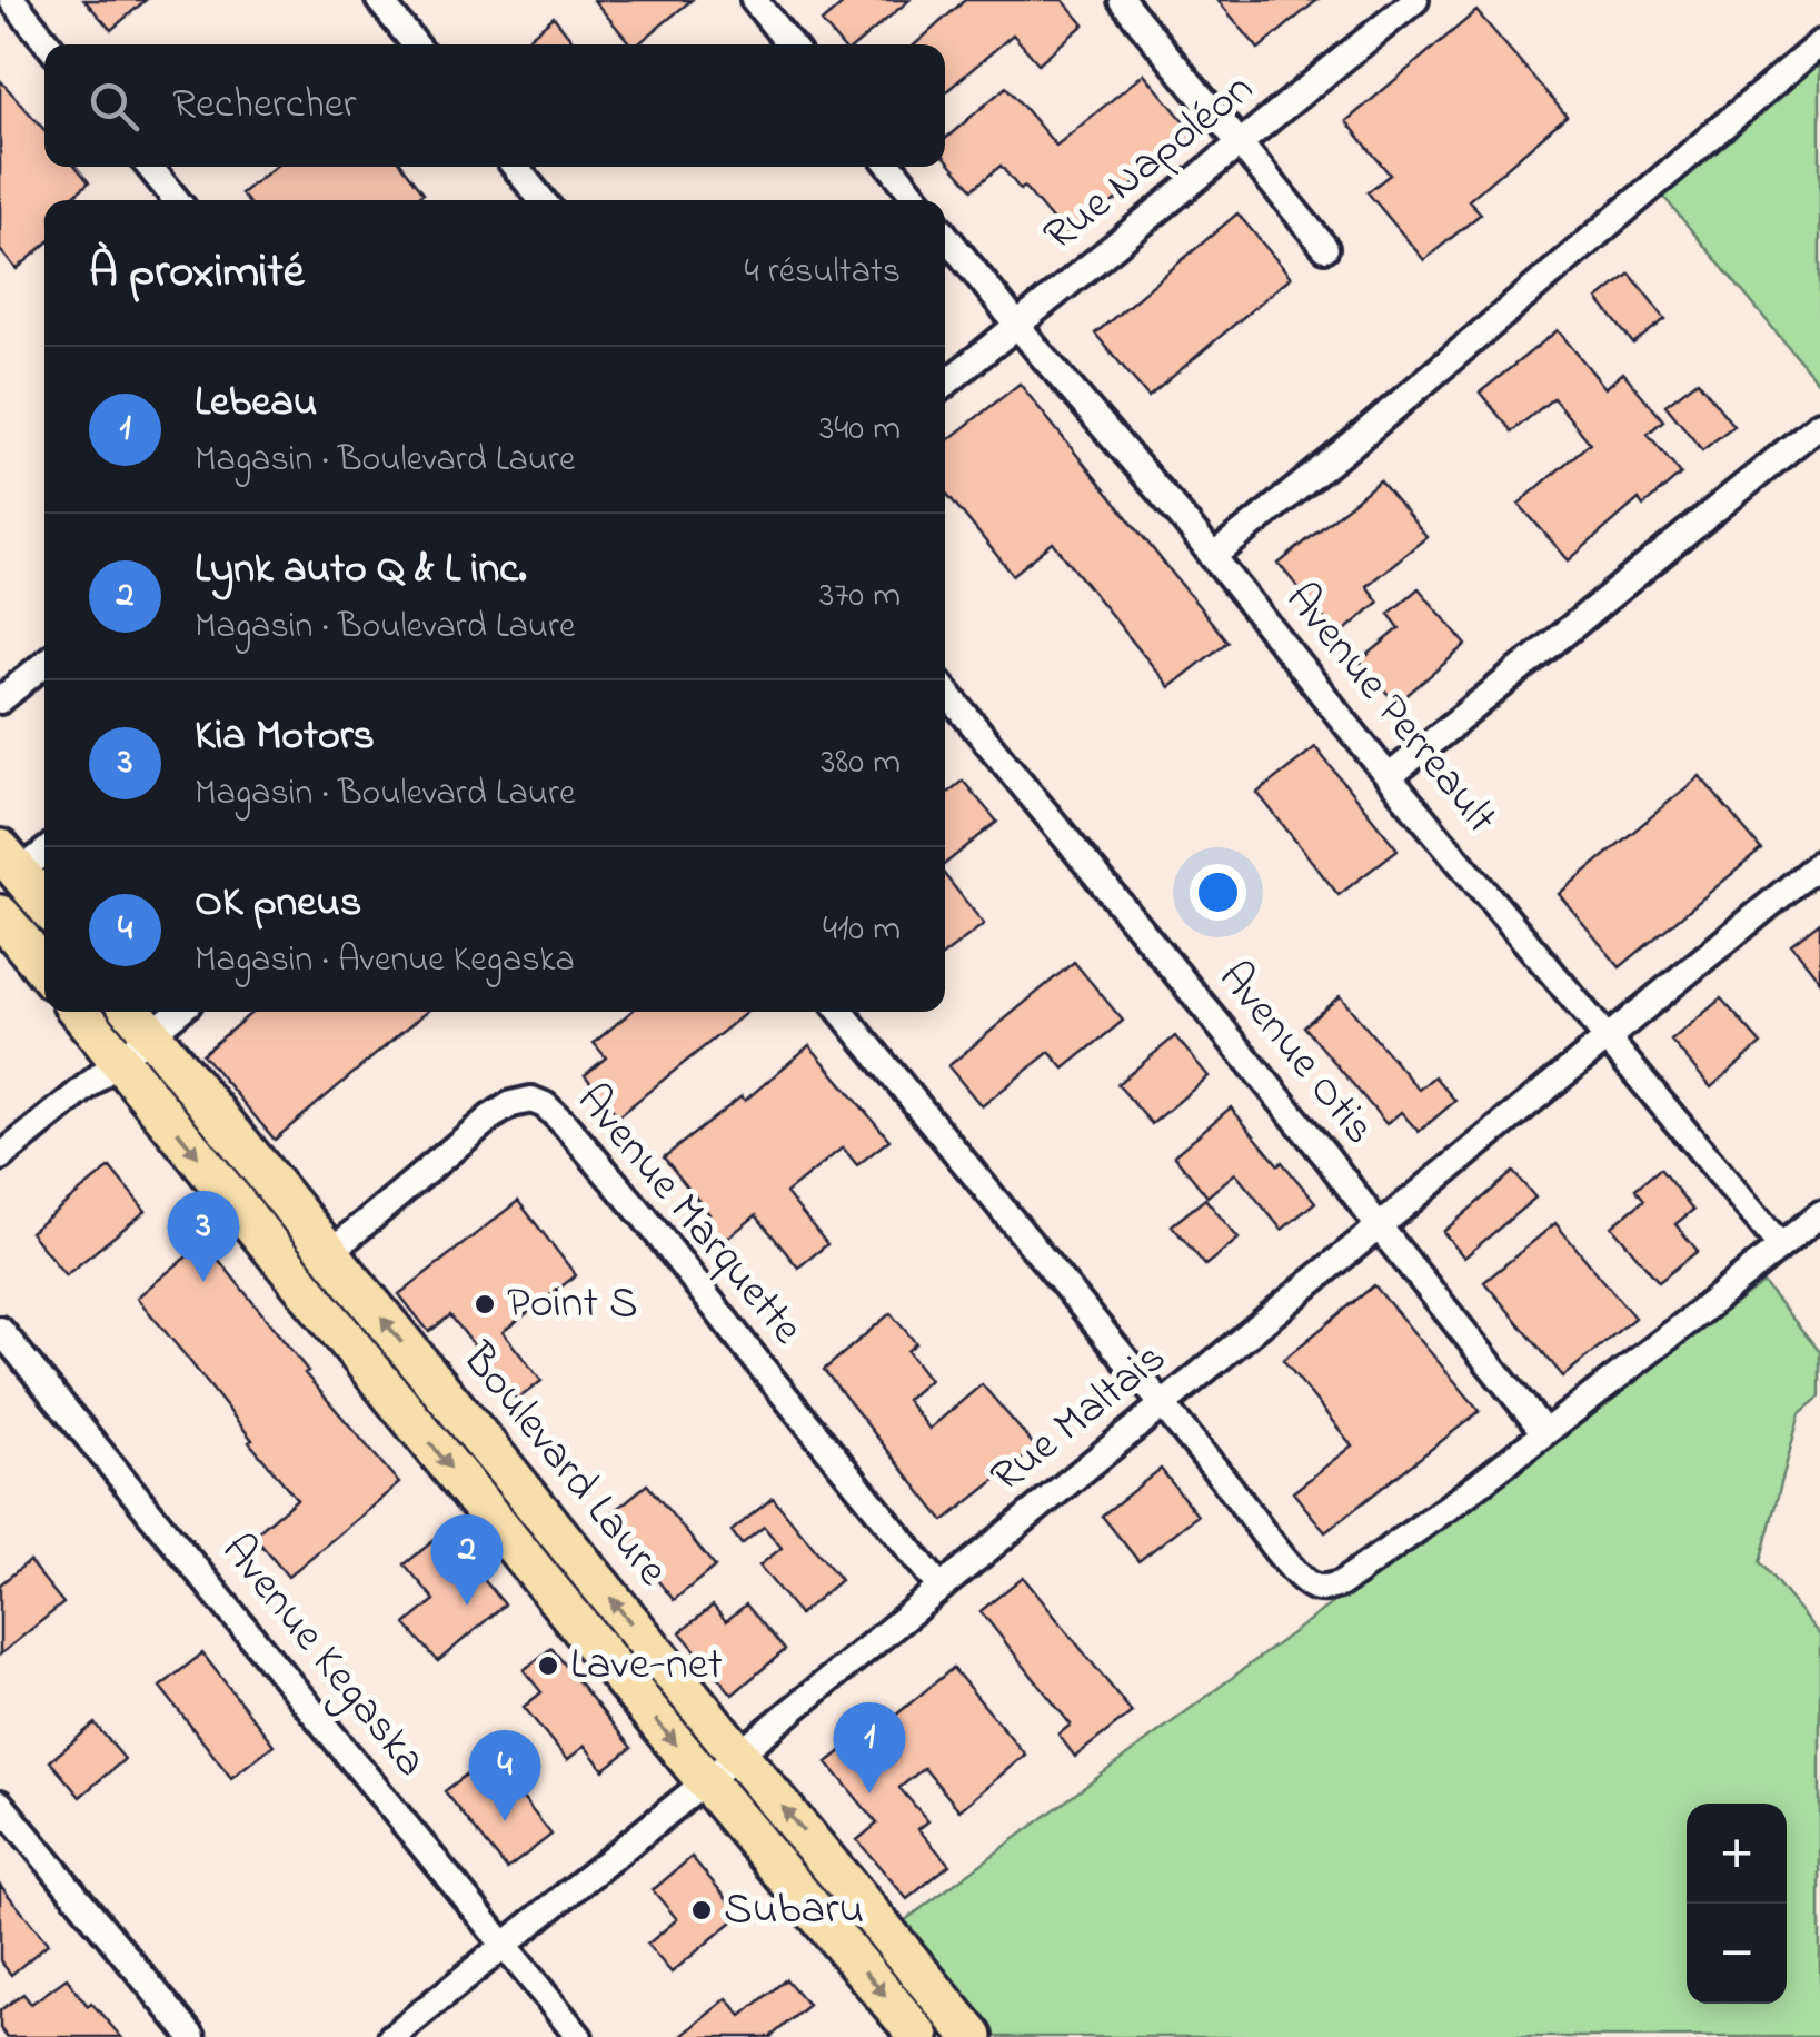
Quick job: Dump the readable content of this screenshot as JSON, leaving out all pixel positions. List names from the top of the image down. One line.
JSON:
{"streets":{"highway":["Boulevard Laure"],"street":["Rue Napoléon","Avenue Perreault","Avenue Otis","Avenue Marquette","Rue Maltais","Avenue Kegaska"]},"crossings":[["Rue Napoléon","Avenue Perreault"],["Avenue Perreault","Rue Maltais"],["Avenue Otis","Rue Maltais"],["Avenue Marquette","Rue Maltais"],["Avenue Marquette","Boulevard Laure"],["Rue Maltais","Boulevard Laure"],["Rue Maltais","Avenue Kegaska"]],"places":["Point S","Lave-net","Subaru"],"page":{"search":"Rechercher","heading":["À proximité","4 résultats"],"list":[{"mark":"1","name":"Lebeau","note":"Magasin · Boulevard Laure","value":"340 m"},{"mark":"2","name":"Lynk auto Q & L inc.","note":"Magasin · Boulevard Laure","value":"370 m"},{"mark":"3","name":"Kia Motors","note":"Magasin · Boulevard Laure","value":"380 m"},{"mark":"4","name":"OK pneus","note":"Magasin · Avenue Kegaska","value":"410 m"}],"pins":["3","2","1","4"],"map_buttons":["+","−"]}}
